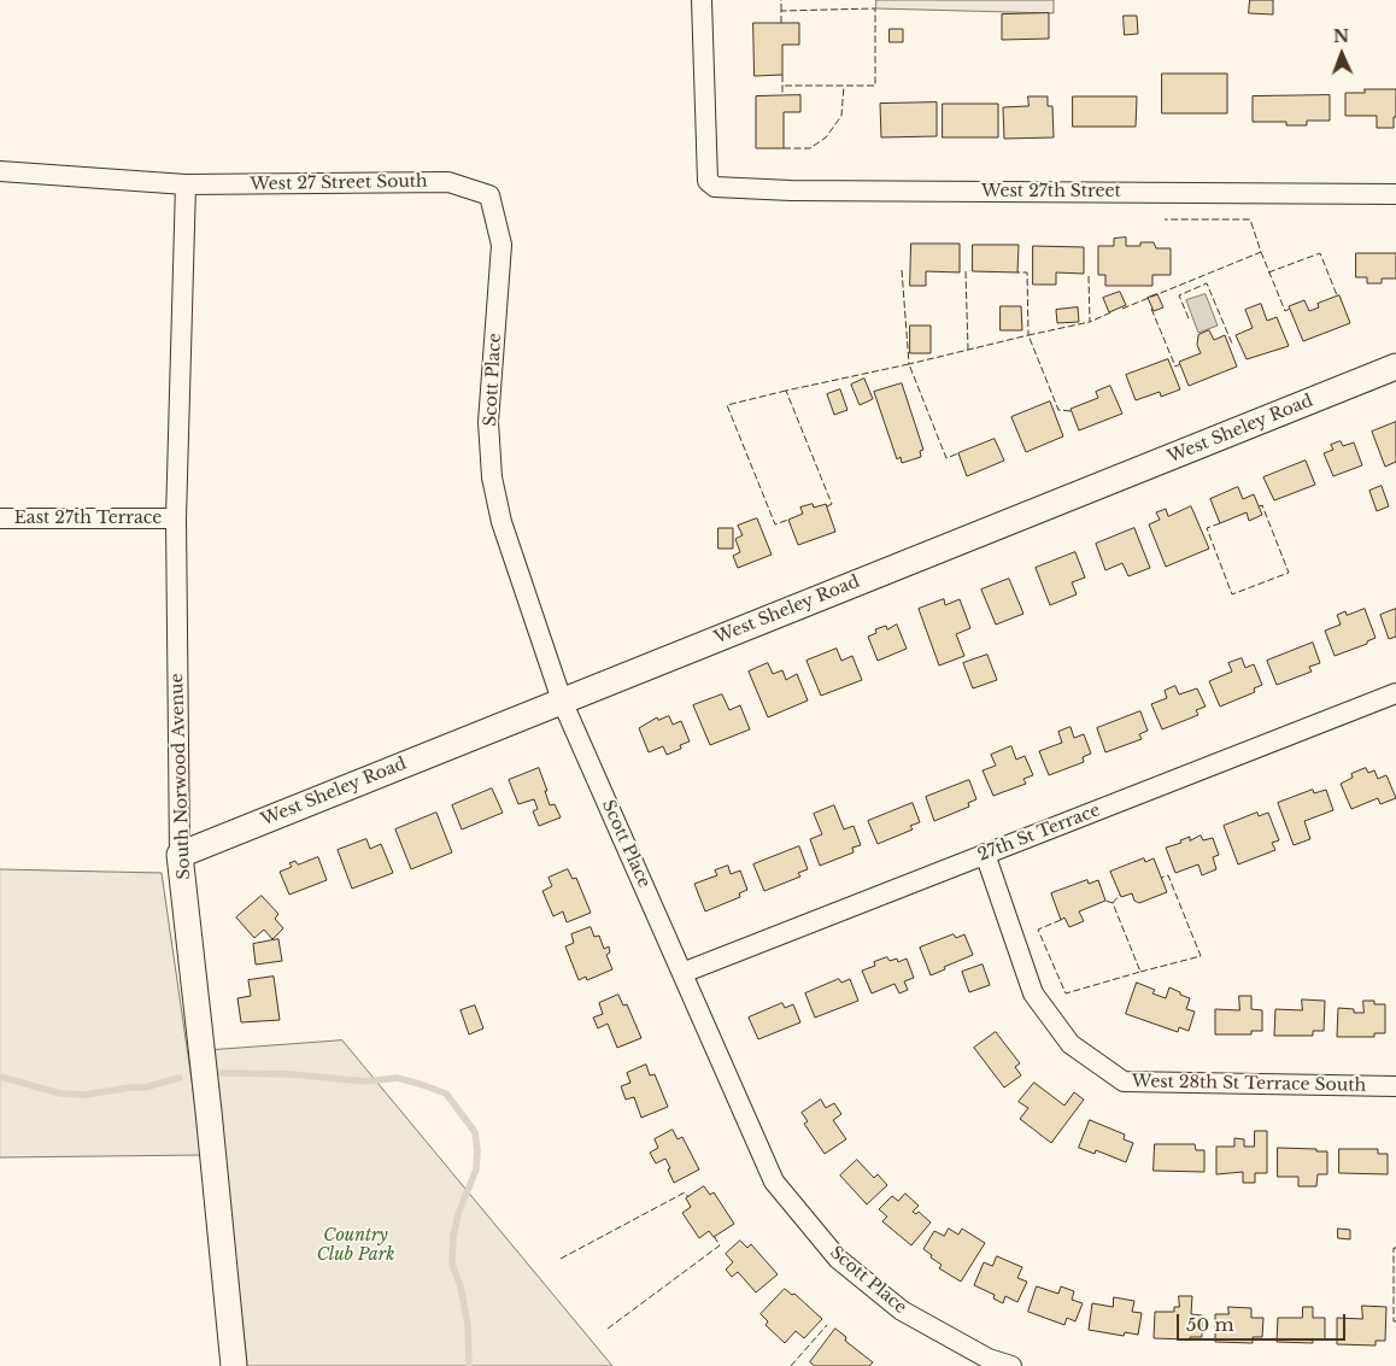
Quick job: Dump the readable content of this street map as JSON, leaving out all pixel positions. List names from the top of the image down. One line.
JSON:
{"streets":{"street":["West 27 Street South","West 27th Street","Scott Place","West Sheley Road","East 27th Terrace","South Norwood Avenue","27th St Terrace","West 28th St Terrace South"]},"crossings":[["West 27 Street South","Scott Place"],["West 27 Street South","South Norwood Avenue"],["Scott Place","West Sheley Road"],["Scott Place","27th St Terrace"],["West Sheley Road","South Norwood Avenue"],["East 27th Terrace","South Norwood Avenue"],["27th St Terrace","West 28th St Terrace South"]],"parks":["Country Club Park"],"scale_bar":"50 m","north":"top"}
